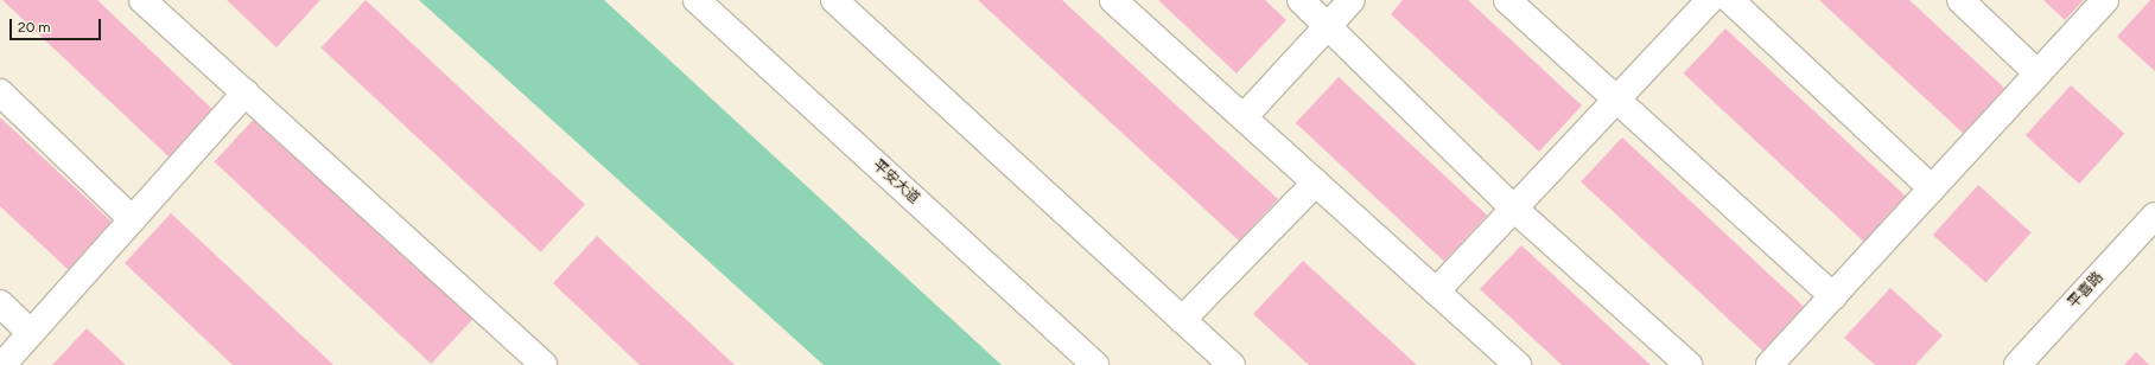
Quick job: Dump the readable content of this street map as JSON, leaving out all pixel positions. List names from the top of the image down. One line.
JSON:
{"streets":{"main road":["平安大道","平喜路"]},"scale_bar":"20 m"}
